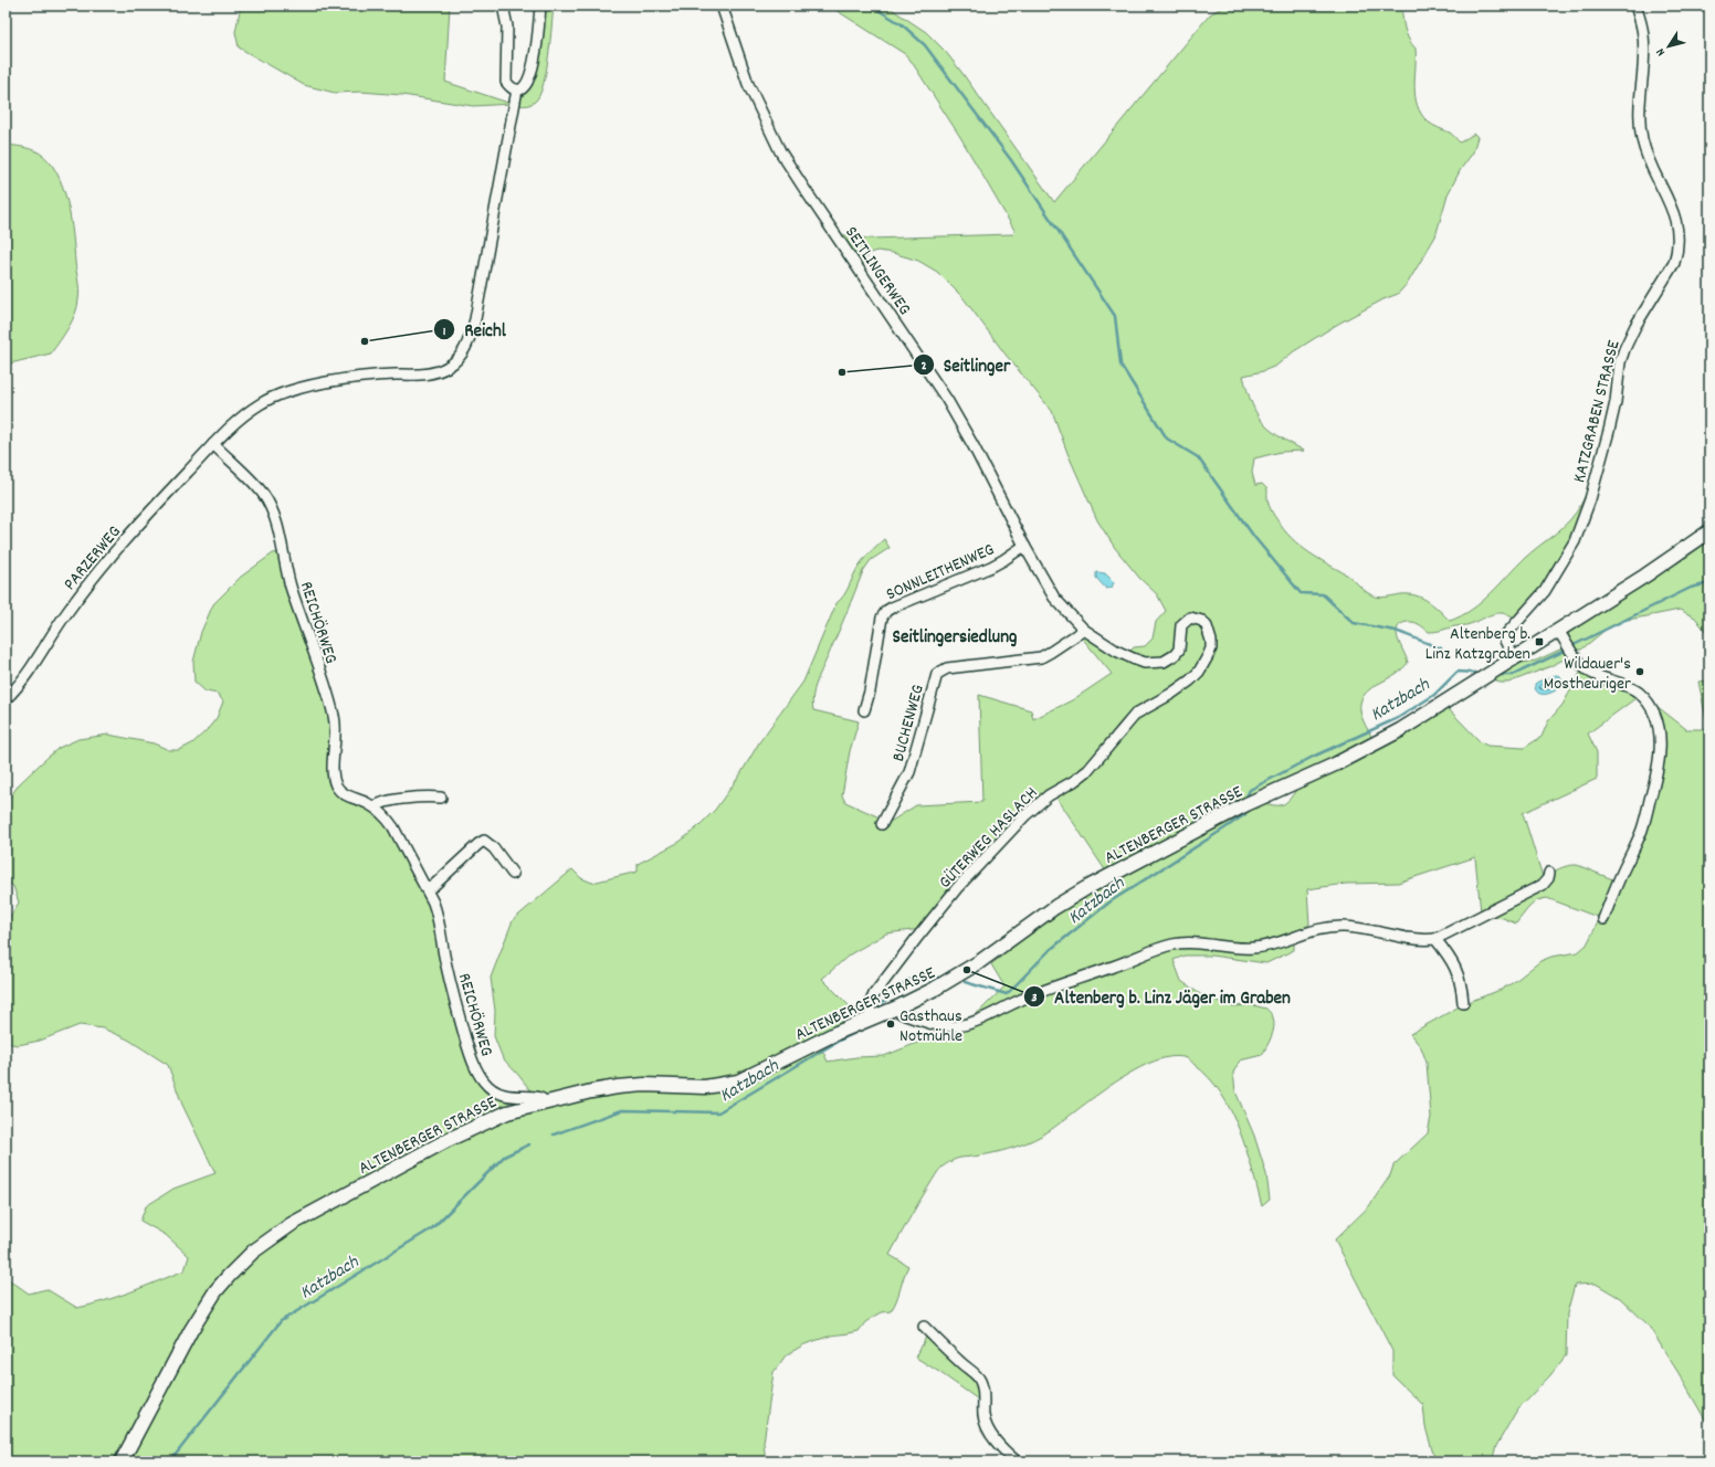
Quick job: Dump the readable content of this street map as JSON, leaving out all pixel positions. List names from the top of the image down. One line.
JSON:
{"streets":{"street":["SEITLINGERWEG","KATZGRABEN STRASSE","PARZERWEG","SONNLEITHENWEG","REICHÖRWEG","BUCHENWEG","ALTENBERGER STRASSE","GÜTERWEG HASLACH"]},"crossings":[["SEITLINGERWEG","SONNLEITHENWEG"],["SEITLINGERWEG","GÜTERWEG HASLACH"],["KATZGRABEN STRASSE","ALTENBERGER STRASSE"],["PARZERWEG","REICHÖRWEG"],["SONNLEITHENWEG","GÜTERWEG HASLACH"],["REICHÖRWEG","ALTENBERGER STRASSE"],["BUCHENWEG","GÜTERWEG HASLACH"],["ALTENBERGER STRASSE","GÜTERWEG HASLACH"]],"districts":["Seitlingersiedlung"],"water":["Katzbach"],"places":{"other":["Reichl","Seitlinger","Wildauer's Mostheuriger","Altenberg b. Linz Jäger im Graben","Gasthaus Notmühle"],"transit":["Altenberg b. Linz Katzgraben"]},"north":"bottom left"}
